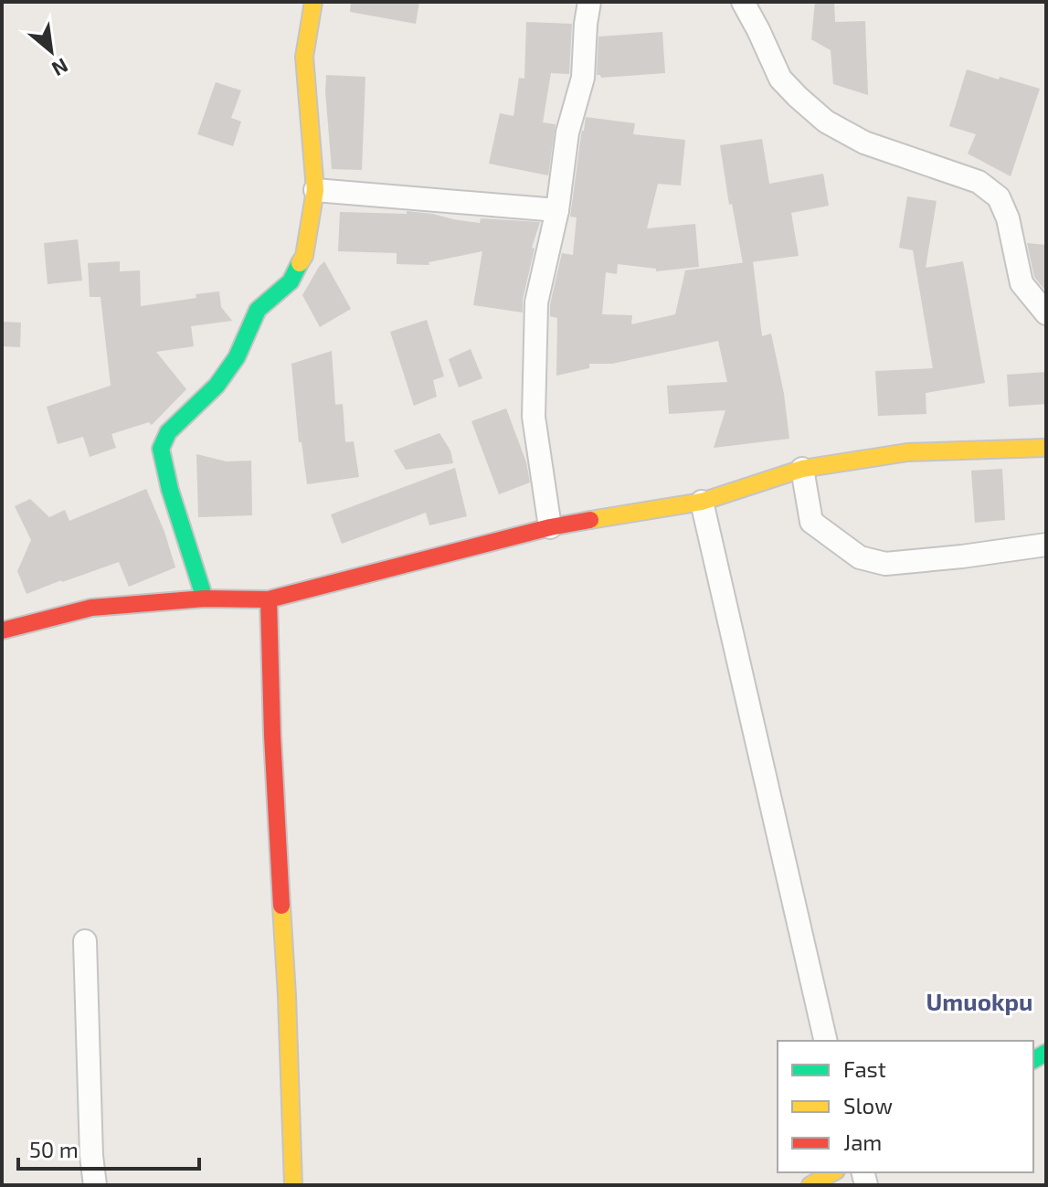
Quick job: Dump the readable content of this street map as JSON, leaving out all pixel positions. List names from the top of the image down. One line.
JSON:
{"districts":["Umuokpu"],"legend":["Fast","Slow","Jam"],"scale_bar":"50 m","north":"bottom right"}
